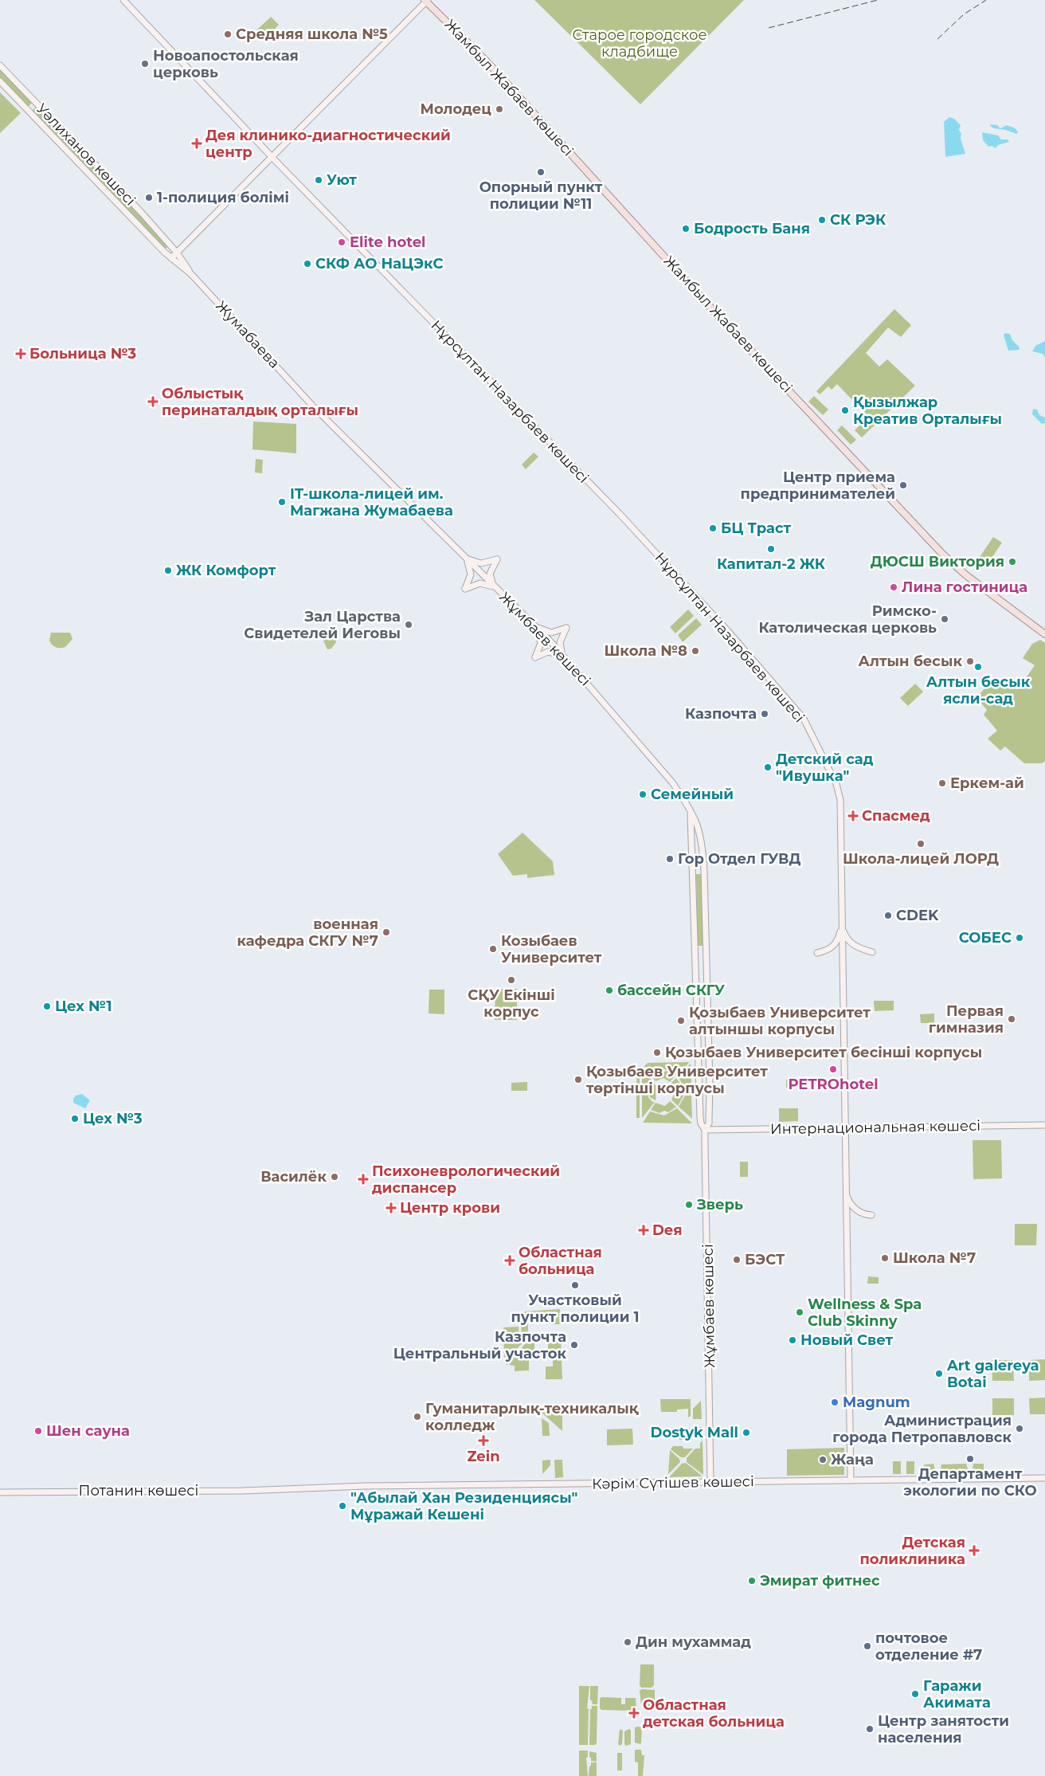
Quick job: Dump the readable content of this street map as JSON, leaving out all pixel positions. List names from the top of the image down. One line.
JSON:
{"streets":{"main road":["Жамбыл Жабаев көшесі","Уәлиханов көшесі","Жумабаева","Нұрсұлтан Назарбаев көшесі","Жұмбаев көшесі","Интернациональная көшесі","Кәрім Сүтішев көшесі","Потанин көшесі"]},"crossings":[["Уәлиханов көшесі","Жумабаева"],["Жумабаева","Жұмбаев көшесі"],["Нұрсұлтан Назарбаев көшесі","Интернациональная көшесі"],["Нұрсұлтан Назарбаев көшесі","Кәрім Сүтішев көшесі"],["Жұмбаев көшесі","Интернациональная көшесі"],["Жұмбаев көшесі","Кәрім Сүтішев көшесі"],["Кәрім Сүтішев көшесі","Потанин көшесі"]],"parks":["Старое городское кладбище"],"places":{"other":["Средняя школа №5","Новоапостольская церковь","Молодец","Опорный пункт полиции №11","Уют","1-полиция болiмi","СК РЭК","Бодрость Баня","Elite hotel","СКФ АО НаЦЭкС","Қызылжар Креатив Орталығы","Центр приема предпринимателей","IT-школа-лицей им. Магжана Жумабаева","БЦ Траст","Капитал-2 ЖК","ДЮСШ Виктория","ЖК Комфорт","Лина гостиница","Римско- Католическая церковь","Зал Царства Свидетелей Иеговы","Школа №8","Алтын бесык","Алтын бесык ясли-сад","Казпочта","Детский сад \"Ивушка\"","Еркем-ай","Семейный","Школа-лицей ЛОРД","Гор Отдел ГУВД","CDEK","военная кафедра СКГУ №7","СОБЕС","Козыбаев Университет","СҚУ Екінші корпус","бассейн СКГУ","Цех №1","Первая гимназия","Қозыбаев Университет алтыншы корпусы","Қозыбаев Университет бесінші корпусы","PETROhotel","Қозыбаев Университет төртінші корпусы","Цех №3","Василёк","Зверь","Школа №7","БЭСТ","Участковый пункт полиции 1","Wellness & Spa Club Skinny","Новый Свет","Казпочта Центральный участок","Art galereya Botai","Magnum","Гуманитарлық-техникалық колледж","Администрация города Петропавловск","Шен сауна","Dostyk Mall","Департамент экологии по СКО","Жаңа","\"Абылай Хан Резиденциясы\" Мұражай Кешені","Эмират фитнес","Дин мухаммад","почтовое отделение #7","Гаражи Акимата","Центр занятости населения"],"health":["Дея клинико-диагностический центр","Больница №3","Облыстық перинаталдық орталығы","Спасмед","Психоневрологический диспансер","Центр крови","Deя","Областная больница","Zein","Детская поликлиника","Областная детская больница"]}}
